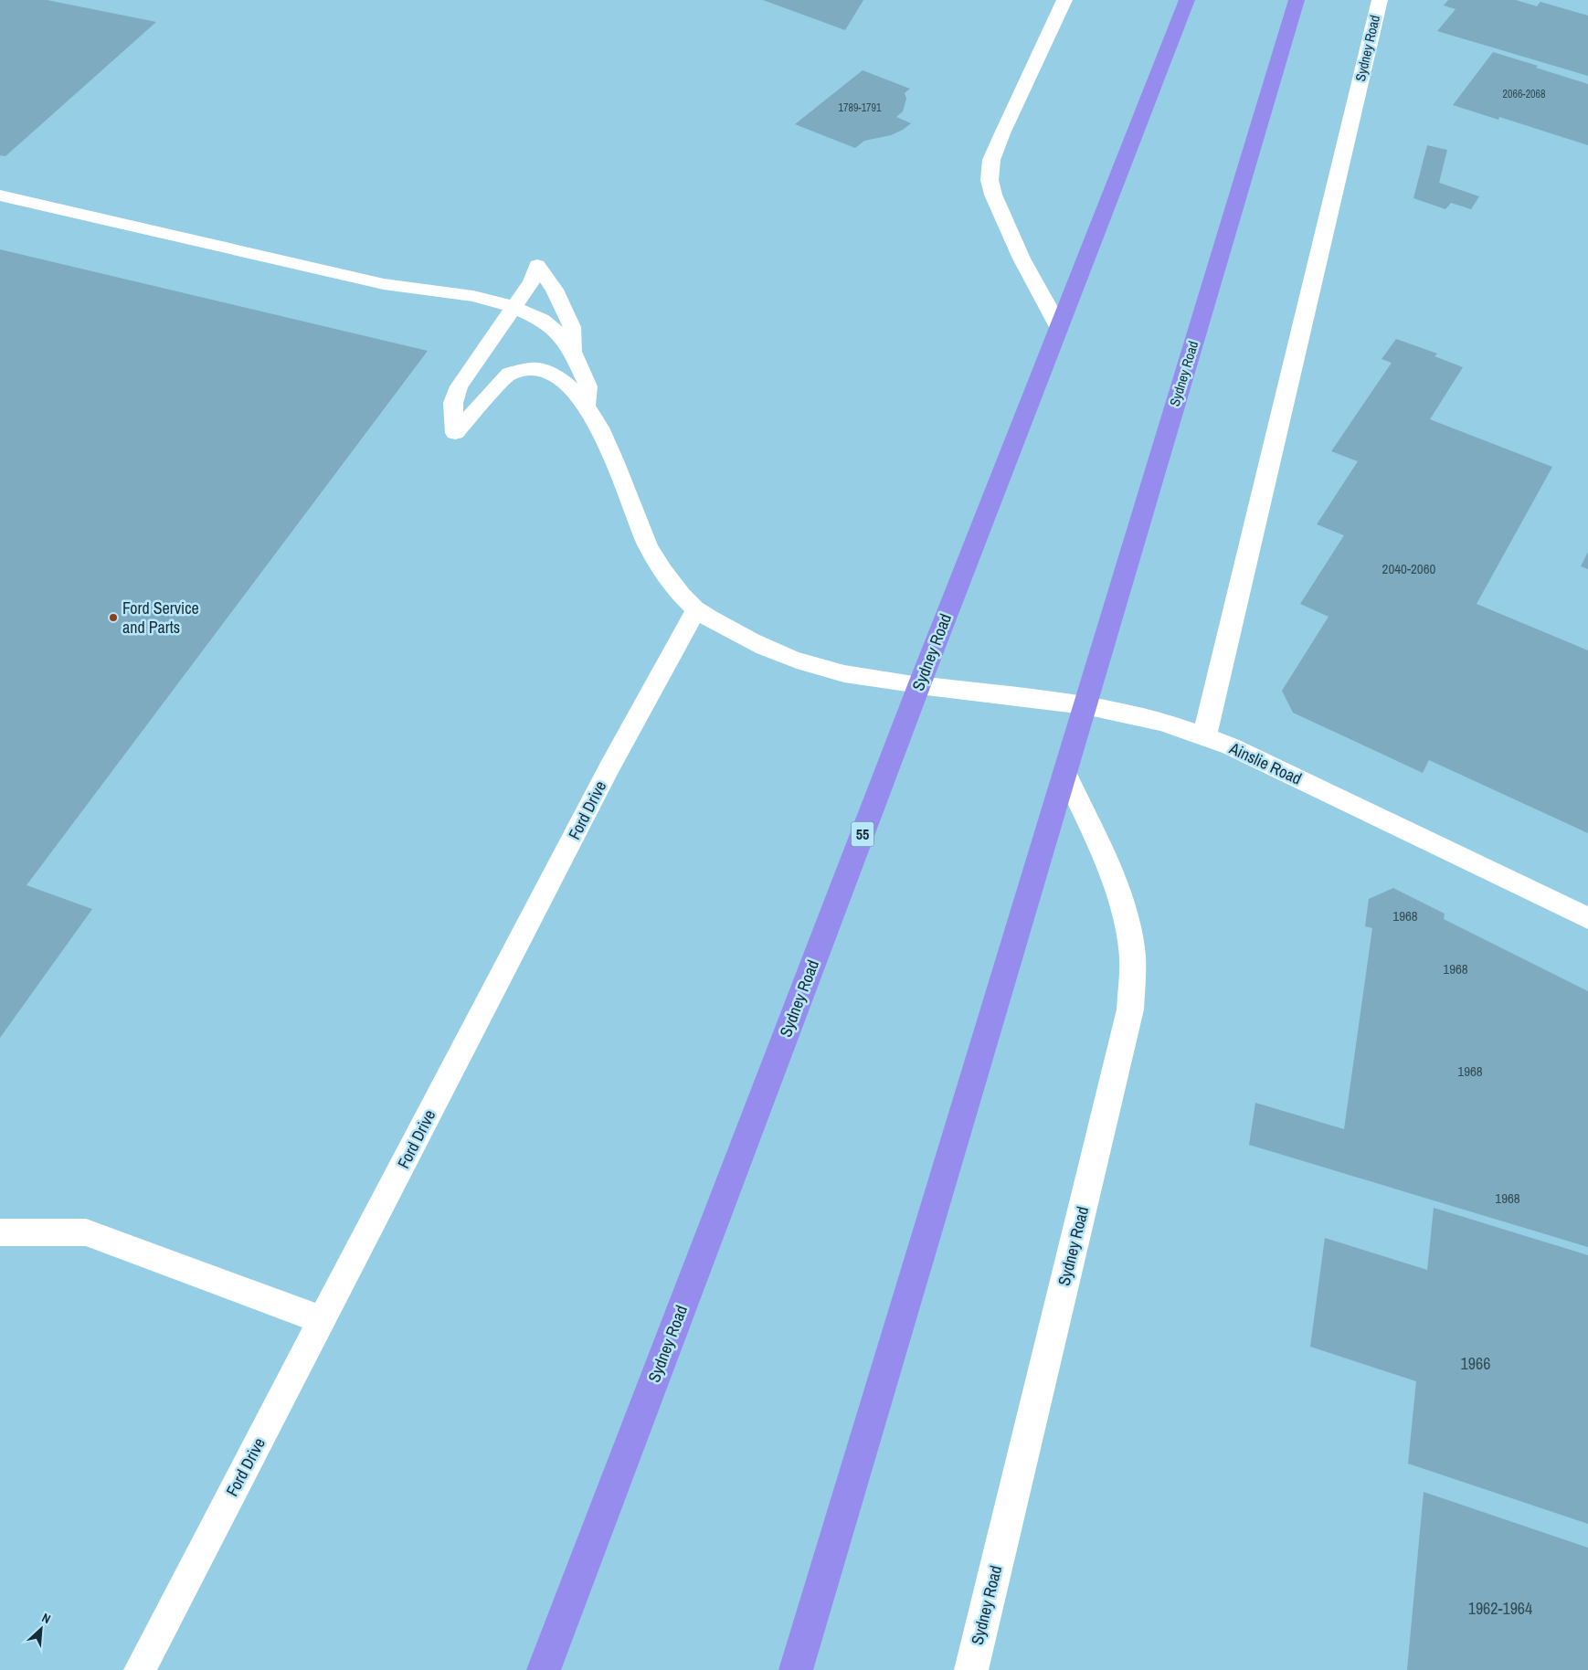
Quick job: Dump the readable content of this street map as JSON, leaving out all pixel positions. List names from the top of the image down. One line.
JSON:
{"streets":{"highway":["Sydney Road","55"],"street":["Ainslie Road"],"lane":["Ford Drive"]},"crossings":[["Sydney Road","Ainslie Road"]],"places":["Ford Service and Parts"],"house_numbers":["2066-2068","1789-1791","2040-2060","1968","1968","1968","1968","1966","1962-1964"],"north":"top right"}
